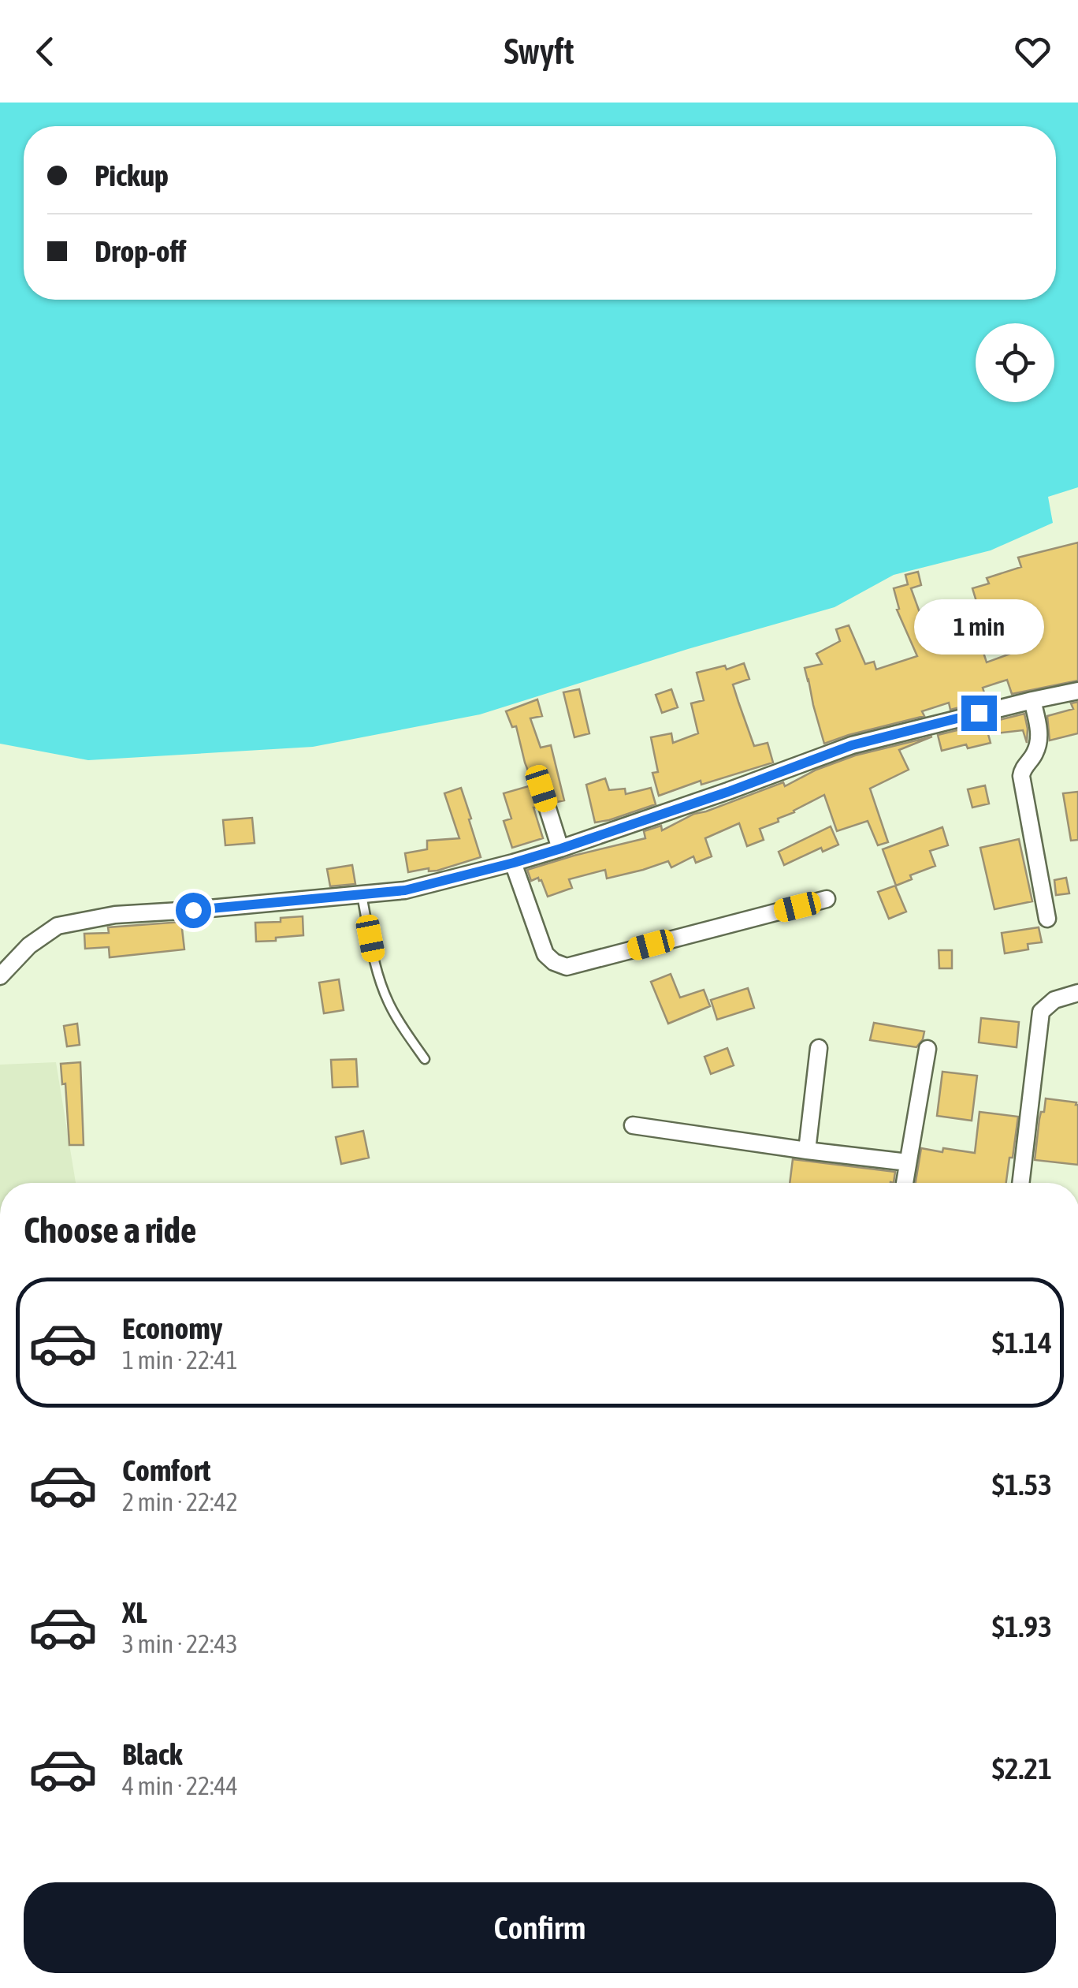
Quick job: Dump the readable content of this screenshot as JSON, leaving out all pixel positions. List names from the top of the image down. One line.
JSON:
{"page":{"header":"Swyft","banner":["Pickup","Drop-off"],"bubble":"1 min","heading":"Choose a ride","list":[{"name":"Economy","note":"1 min · 22:41","value":"$1.14"},{"name":"Comfort","note":"2 min · 22:42","value":"$1.53"},{"name":"XL","note":"3 min · 22:43","value":"$1.93"},{"name":"Black","note":"4 min · 22:44","value":"$2.21"}],"buttons":"Confirm"}}
